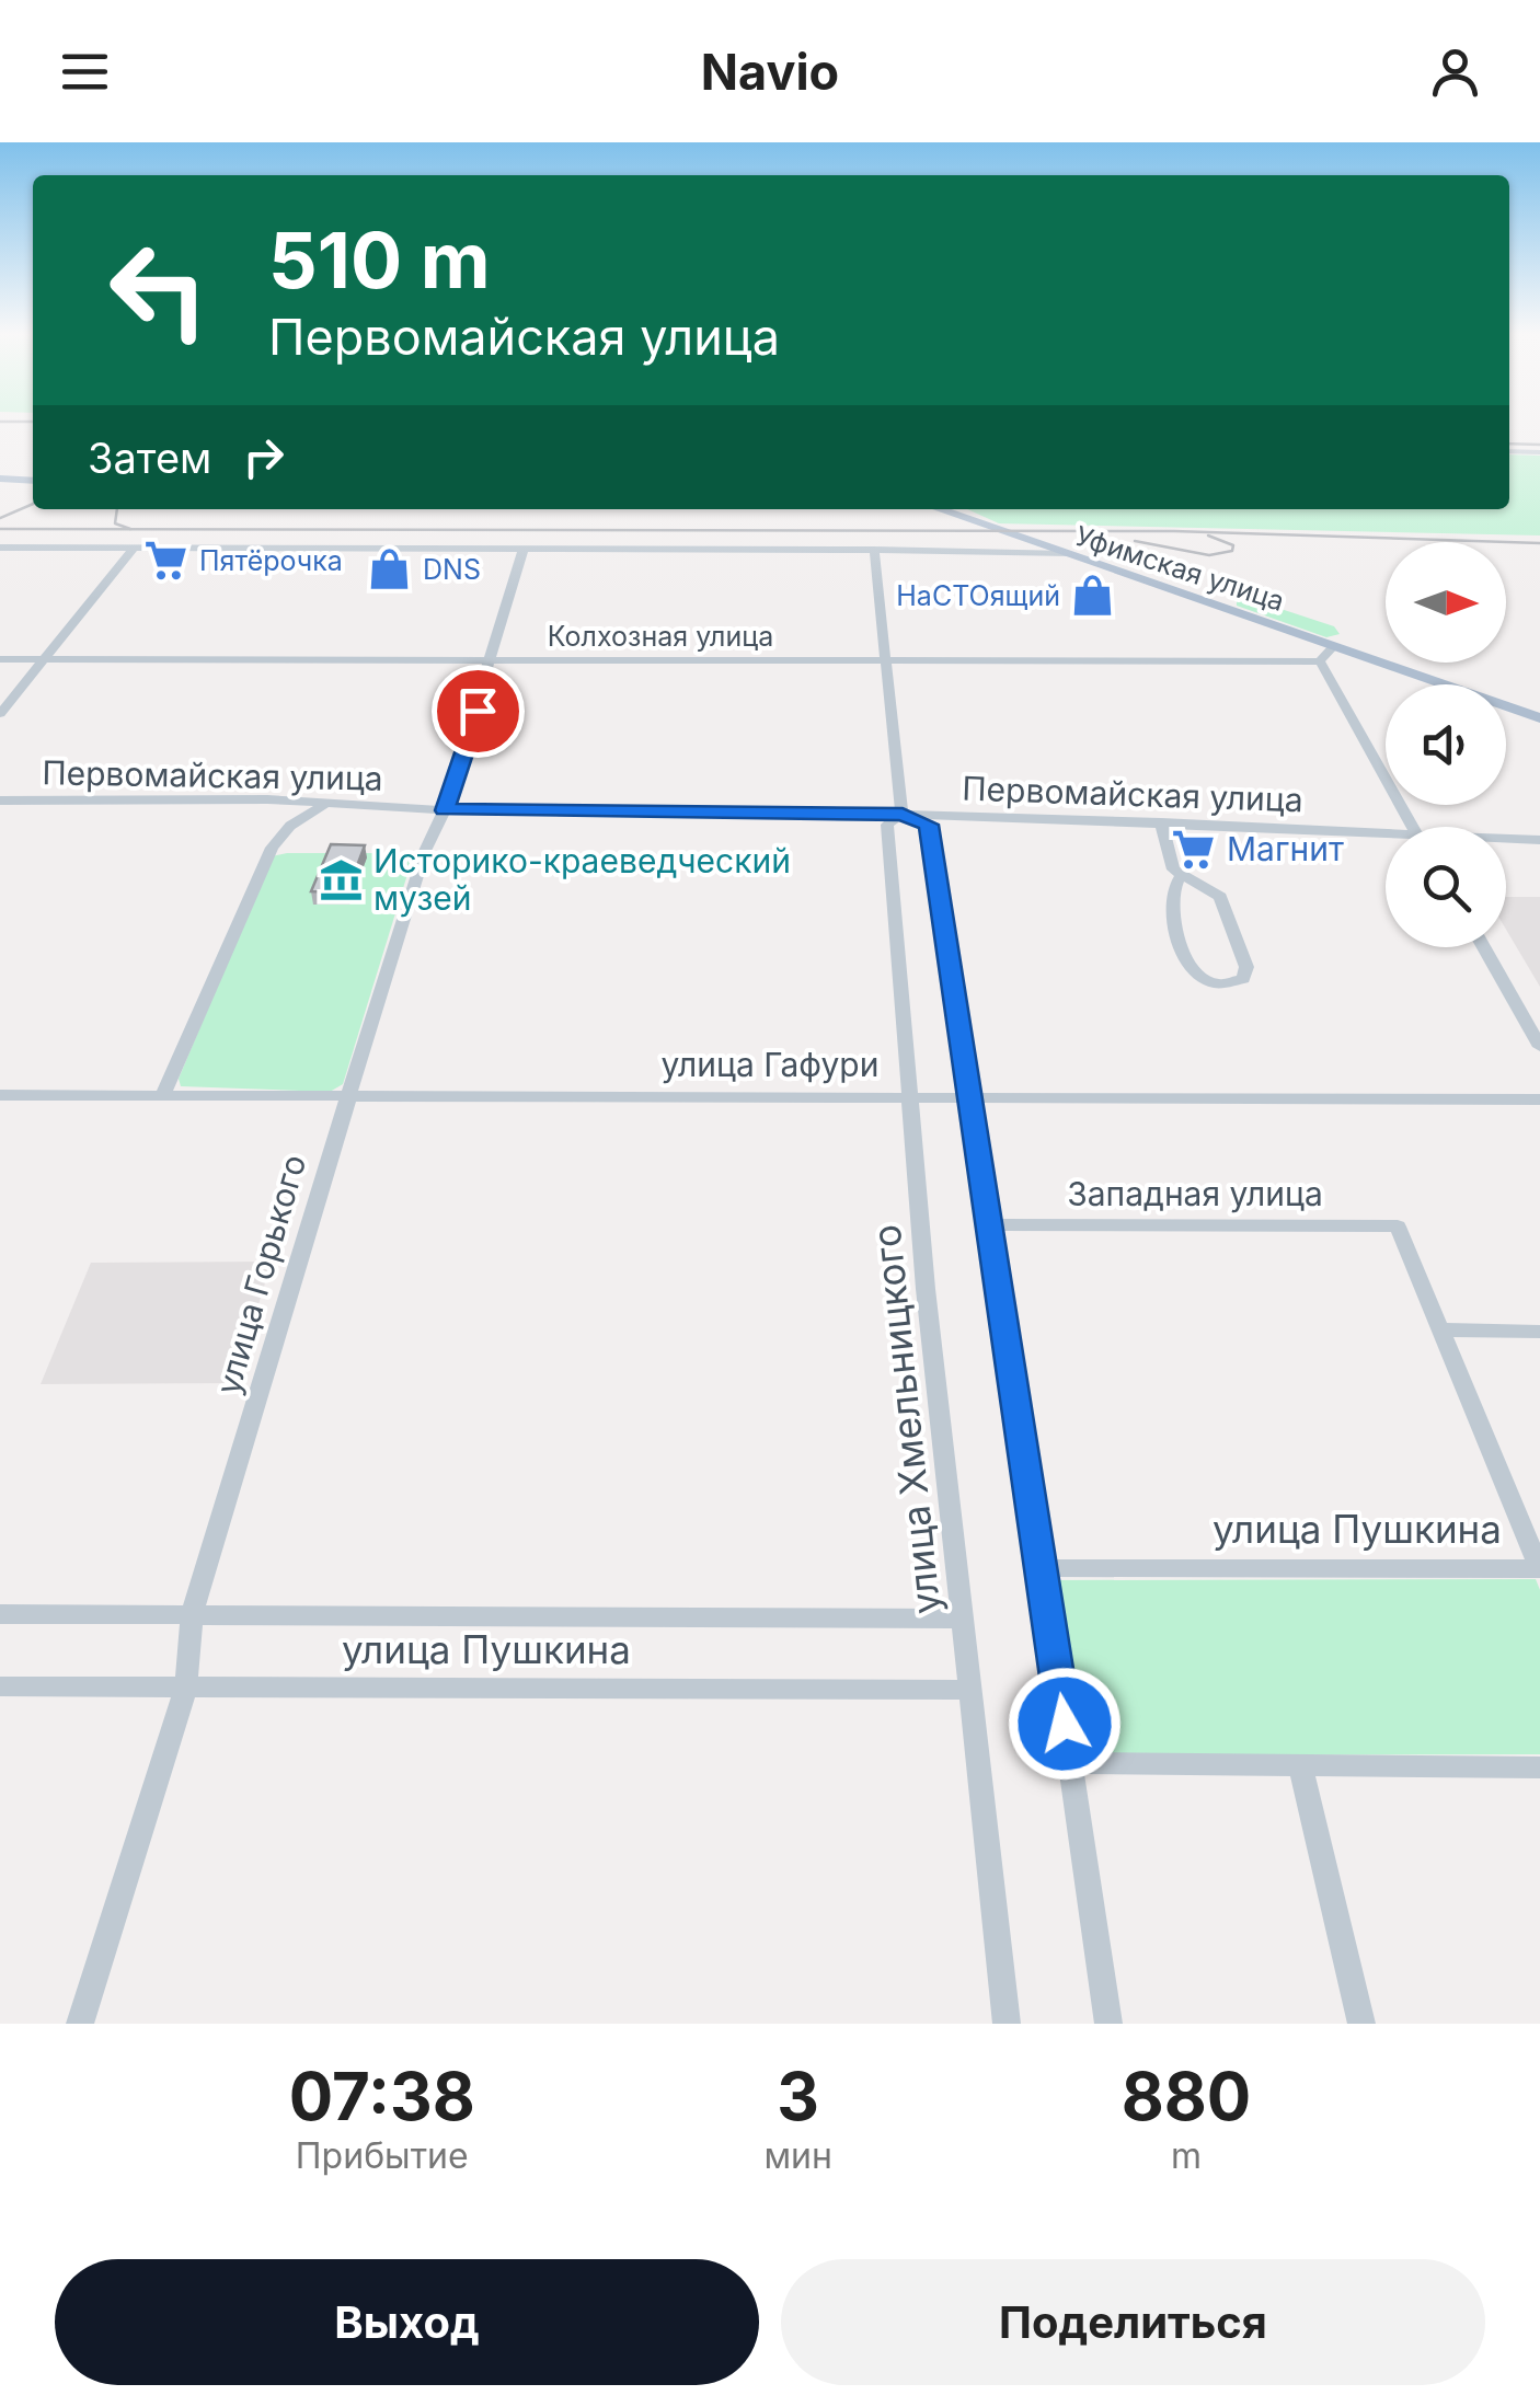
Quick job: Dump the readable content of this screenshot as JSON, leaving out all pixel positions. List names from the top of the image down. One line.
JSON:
{"streets":{"main road":["Уфимская улица"],"street":["Колхозная улица","Первомайская улица","улица Гафури","Западная улица","улица Горького","улица Хмельницкого","улица Пушкина"]},"crossings":[["Уфимская улица","улица Горького"],["Уфимская улица","улица Хмельницкого"],["Колхозная улица","улица Горького"],["Колхозная улица","улица Хмельницкого"],["Первомайская улица","улица Горького"],["Первомайская улица","улица Хмельницкого"],["улица Гафури","улица Горького"],["улица Гафури","улица Хмельницкого"],["улица Горького","улица Пушкина"],["улица Хмельницкого","улица Пушкина"]],"places":{"supermarket":["Пятёрочка","Магнит"],"shop":["DNS","НаСТОящий"],"museum":["Историко-краеведческий музей"]},"north":"right","page":{"header":"Navio","turn":["510 m","Первомайская улица"],"then":"Затем","eta":["07:38","Прибытие","3","мин","880","m"],"buttons":["Выход","Поделиться"]}}
